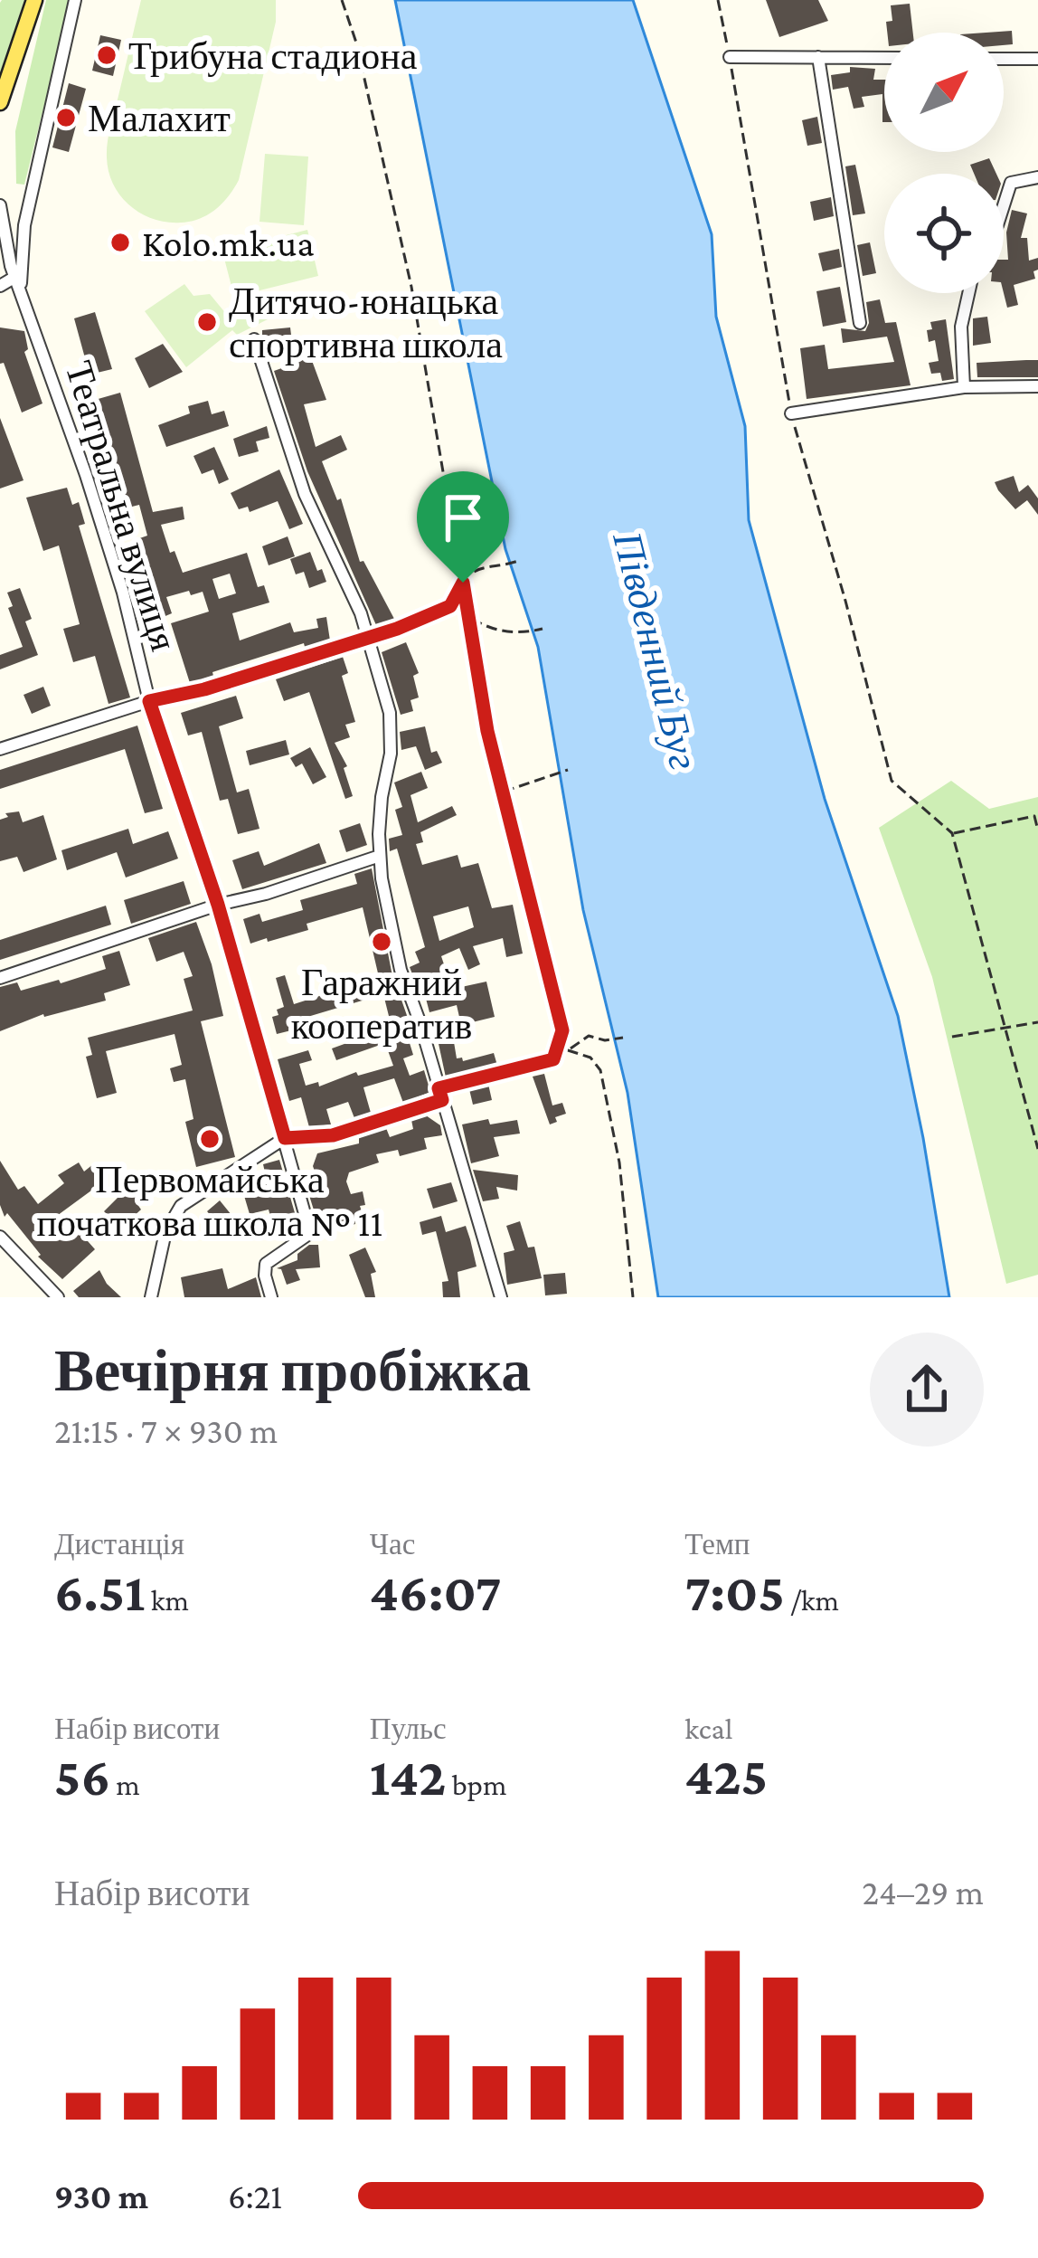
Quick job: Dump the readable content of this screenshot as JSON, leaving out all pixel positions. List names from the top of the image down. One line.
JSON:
{"streets":{"street":["Театральна вулиця"]},"water":["Південний Буг"],"places":["Трибуна стадиона","Малахит","Kolo.mk.ua","Дитячо-юнацька спортивна школа","Гаражний кооператив","Первомайська початкова школа № 11"],"north":"top right","page":{"heading":["Вечірня пробіжка","21:15 · 7 × 930 m"],"stats":[["Дистанція","6.51 km"],["Час","46:07"],["Темп","7:05 /km"],["Набір висоти","56 m"],["Пульс","142 bpm"],["kcal","425"]],"chart":["Набір висоти","24–29 m"],"list":[{"name":"930 m","note":"6:21"}]}}
